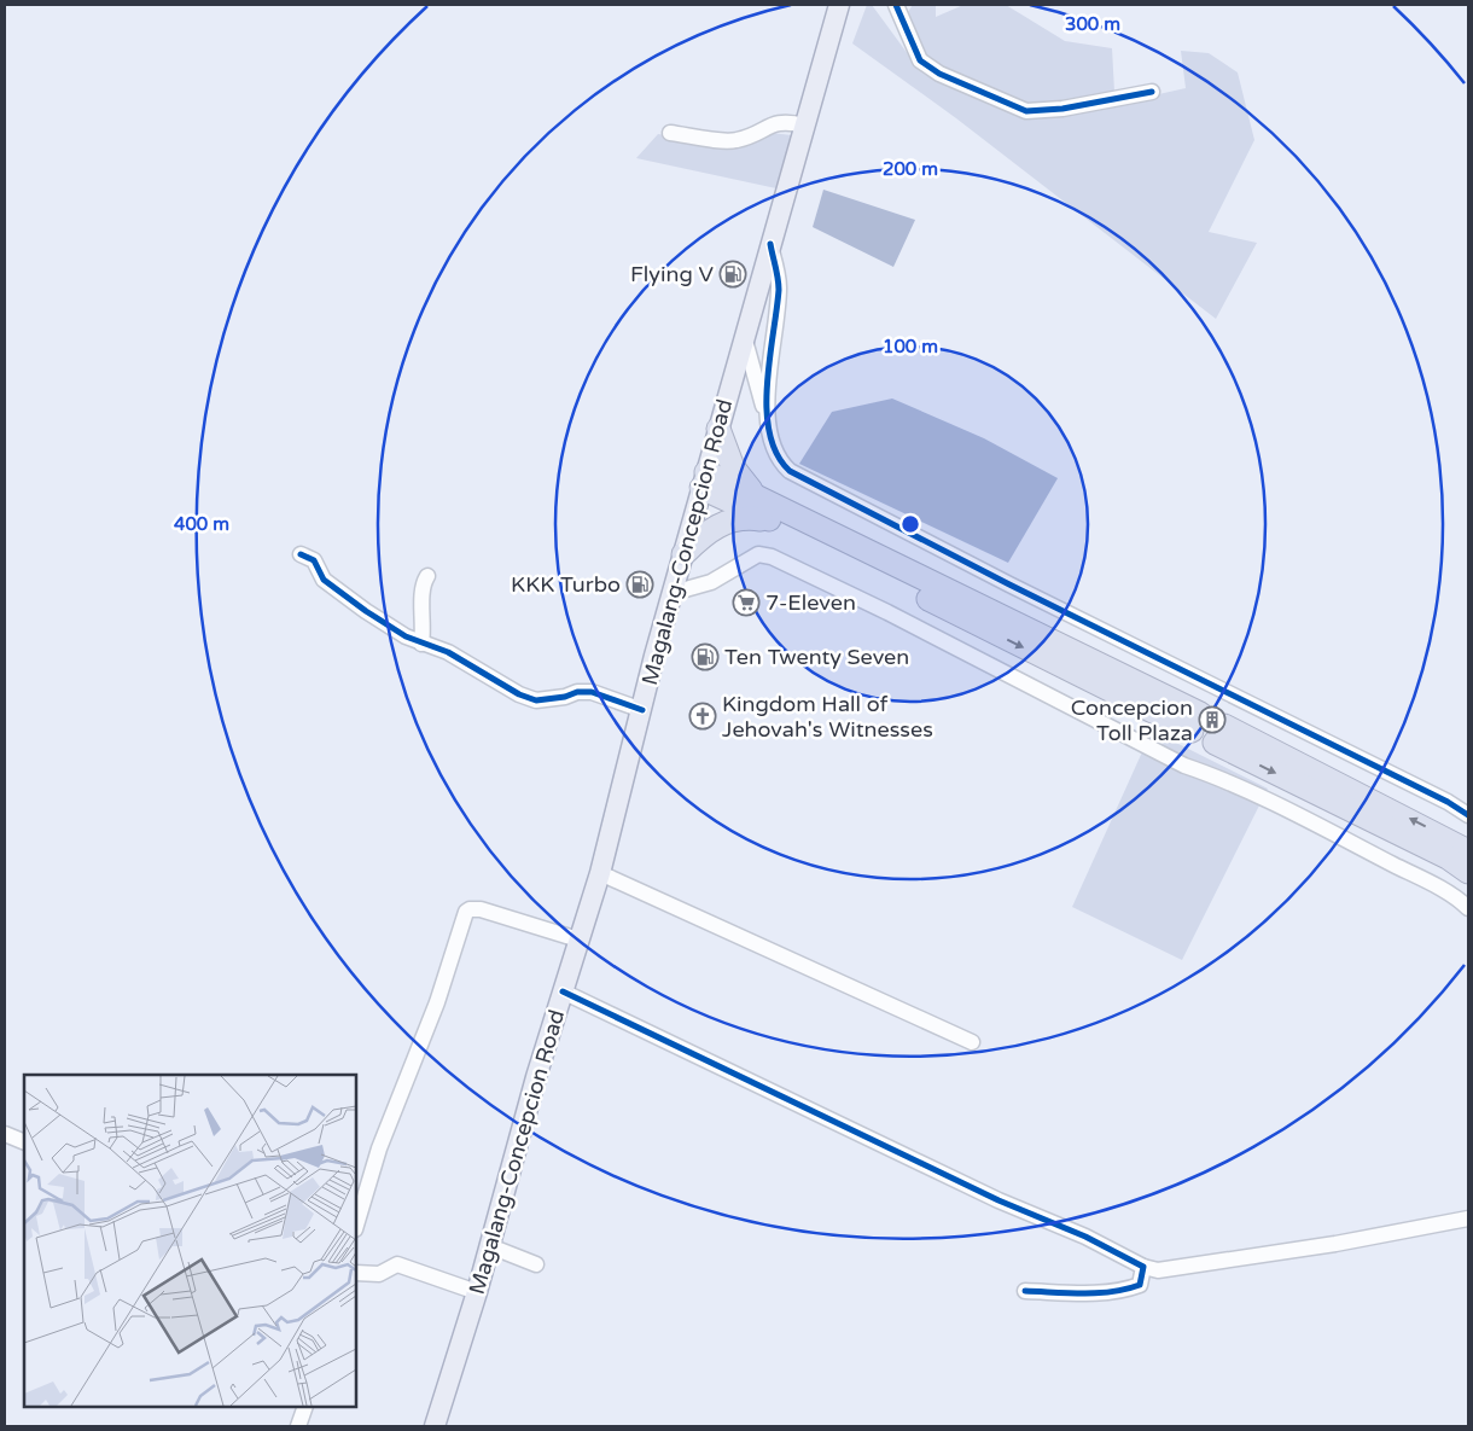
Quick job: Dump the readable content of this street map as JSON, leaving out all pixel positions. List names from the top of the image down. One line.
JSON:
{"streets":{"main road":["Magalang-Concepcion Road"]},"places":{"fuel station":["Flying V","KKK Turbo","Ten Twenty Seven"],"supermarket":["7-Eleven"],"church":["Kingdom Hall of Jehovah's Witnesses"],"building":["Concepcion Toll Plaza"]},"rings":["300 m","200 m","100 m","400 m"]}
